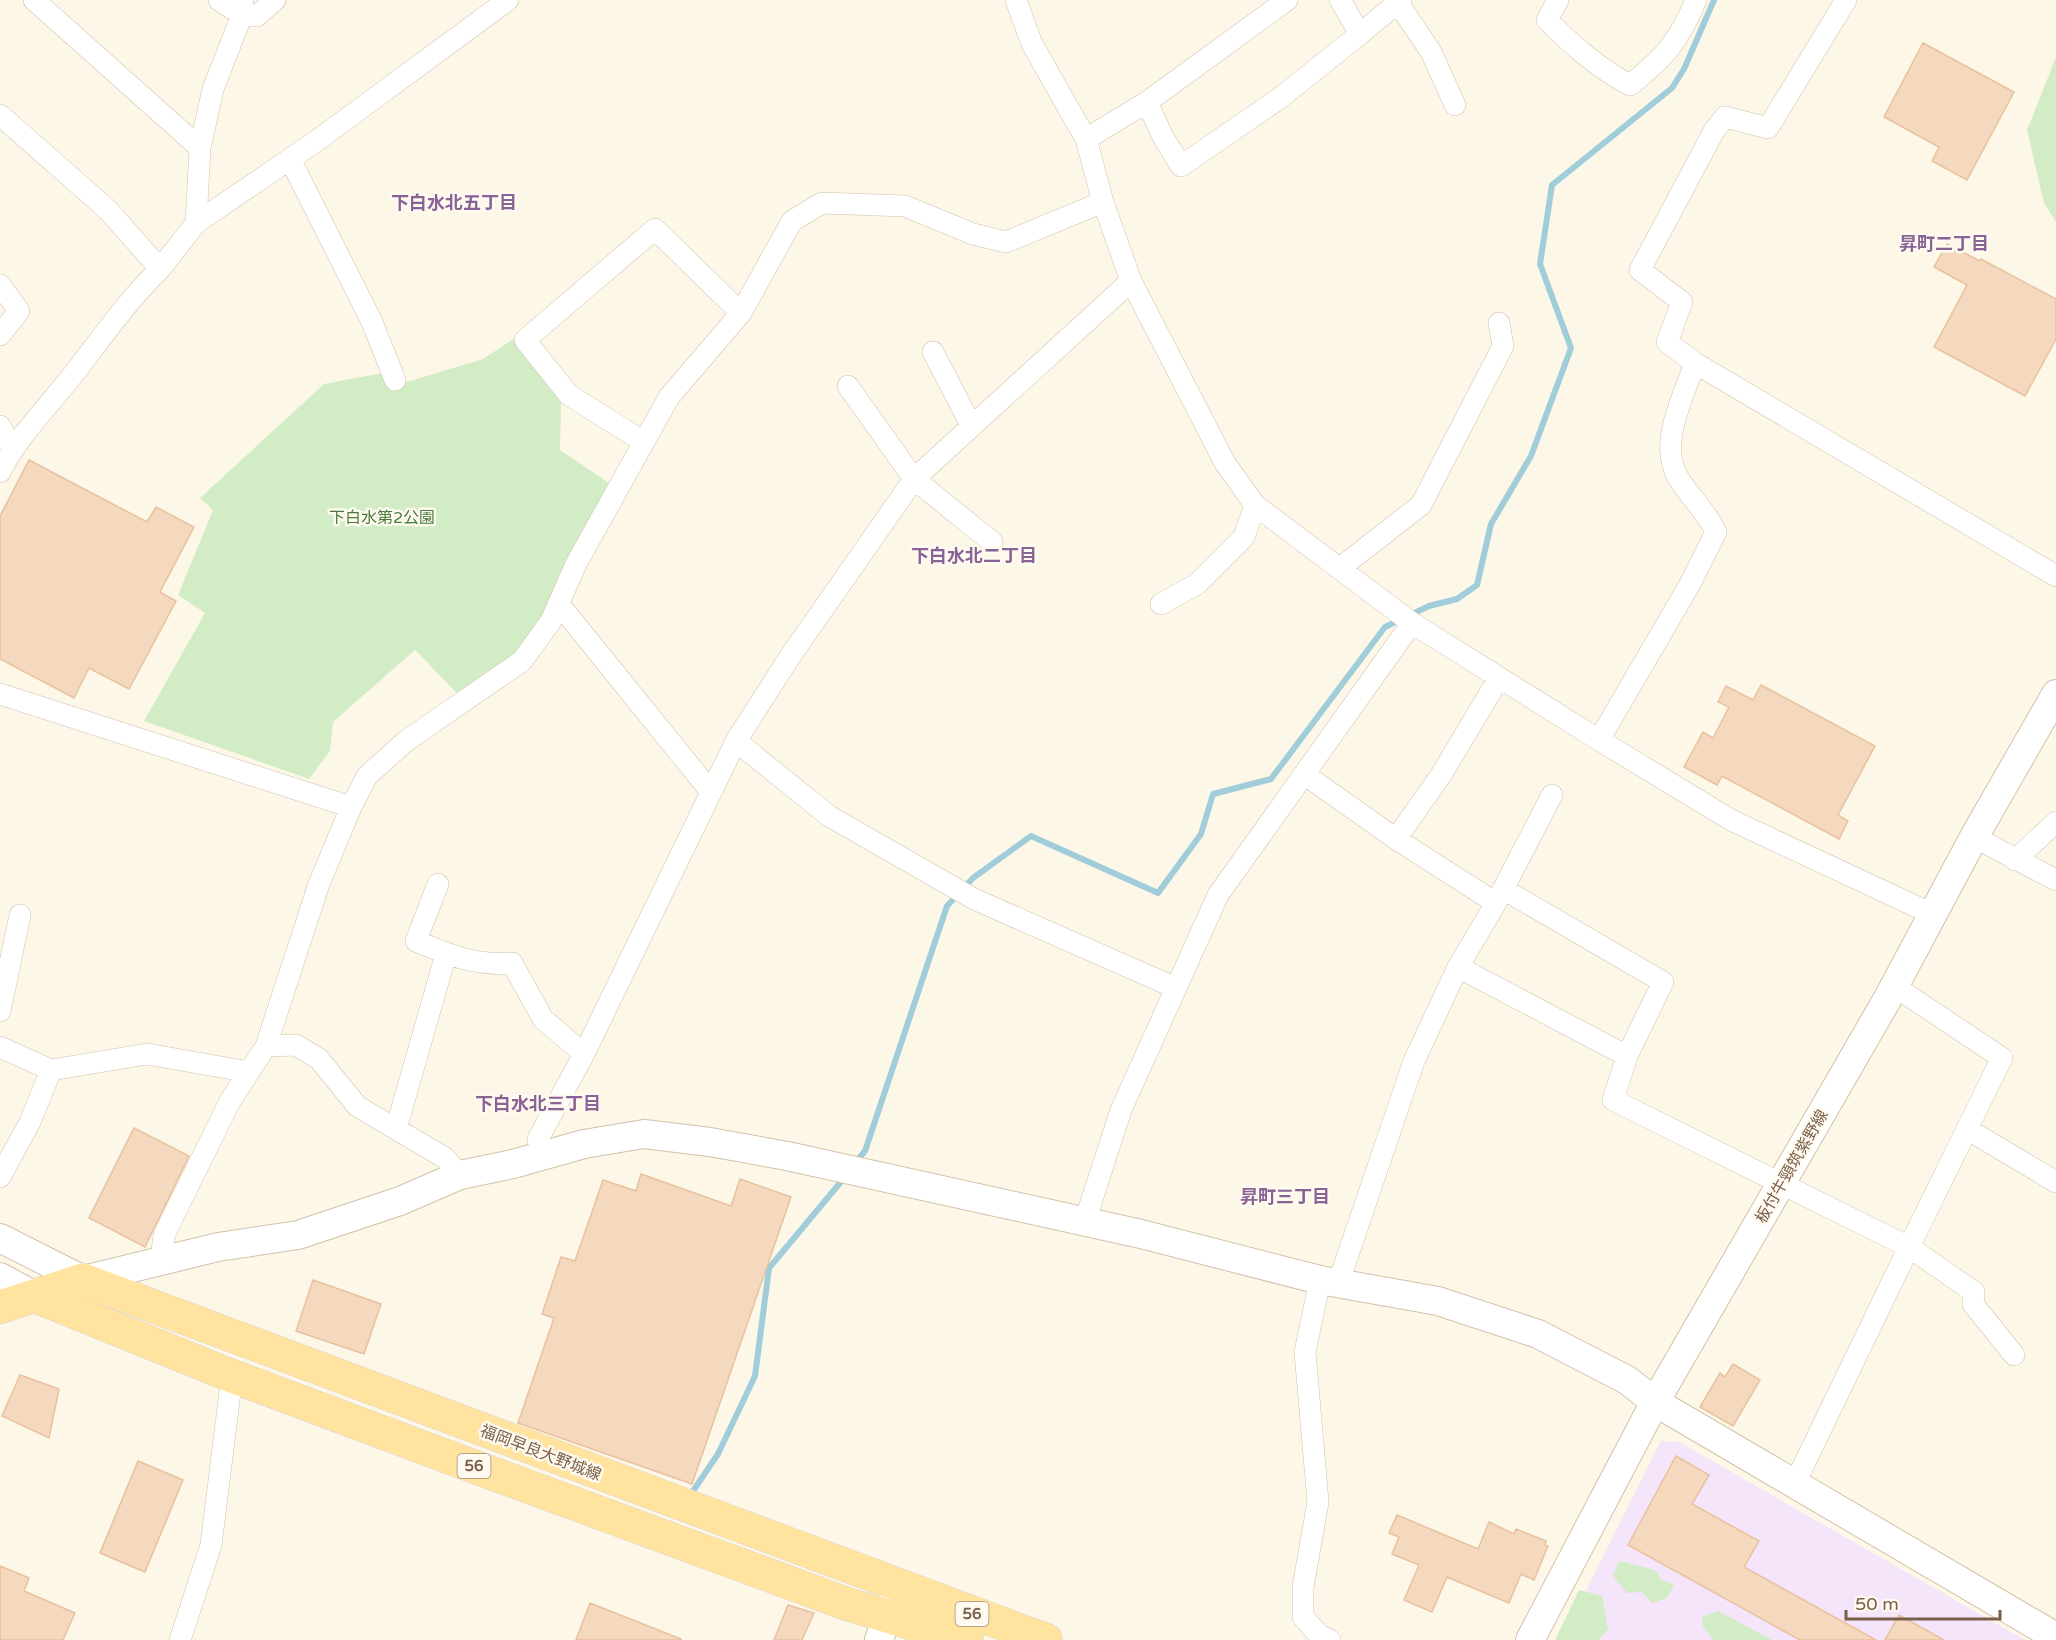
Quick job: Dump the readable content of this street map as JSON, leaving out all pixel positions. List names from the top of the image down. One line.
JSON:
{"streets":{"main road":["福岡早良大野城線","56"],"street":["板付牛頸筑紫野線"]},"districts":["下白水北五丁目","昇町二丁目","下白水北二丁目","下白水北三丁目","昇町三丁目"],"parks":["下白水第2公園"],"scale_bar":"50 m"}
